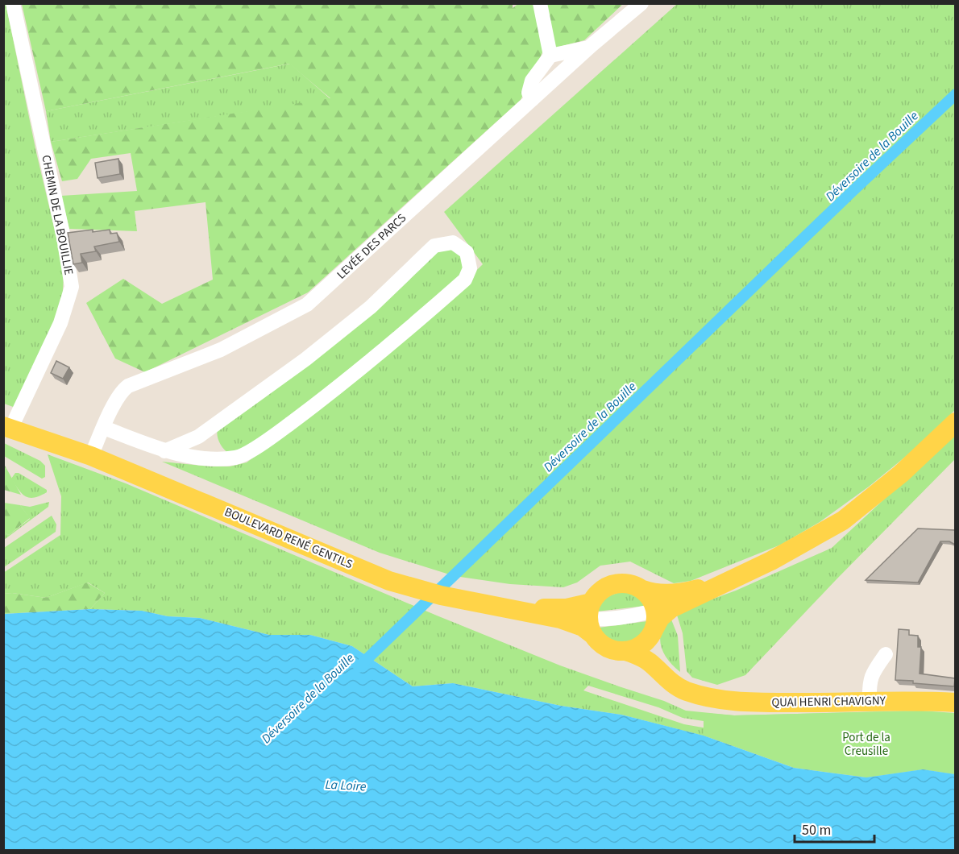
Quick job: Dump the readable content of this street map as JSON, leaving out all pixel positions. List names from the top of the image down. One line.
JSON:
{"streets":{"main road":["BOULEVARD RENÉ GENTILS","QUAI HENRI CHAVIGNY"],"street":["CHEMIN DE LA BOUILLIE","LEVÉE DES PARCS"]},"crossings":[["CHEMIN DE LA BOUILLIE","BOULEVARD RENÉ GENTILS"],["LEVÉE DES PARCS","BOULEVARD RENÉ GENTILS"],["BOULEVARD RENÉ GENTILS","QUAI HENRI CHAVIGNY"]],"water":["Déversoire de la Bouille","La Loire"],"parks":["Port de la Creusille"],"scale_bar":"50 m"}
